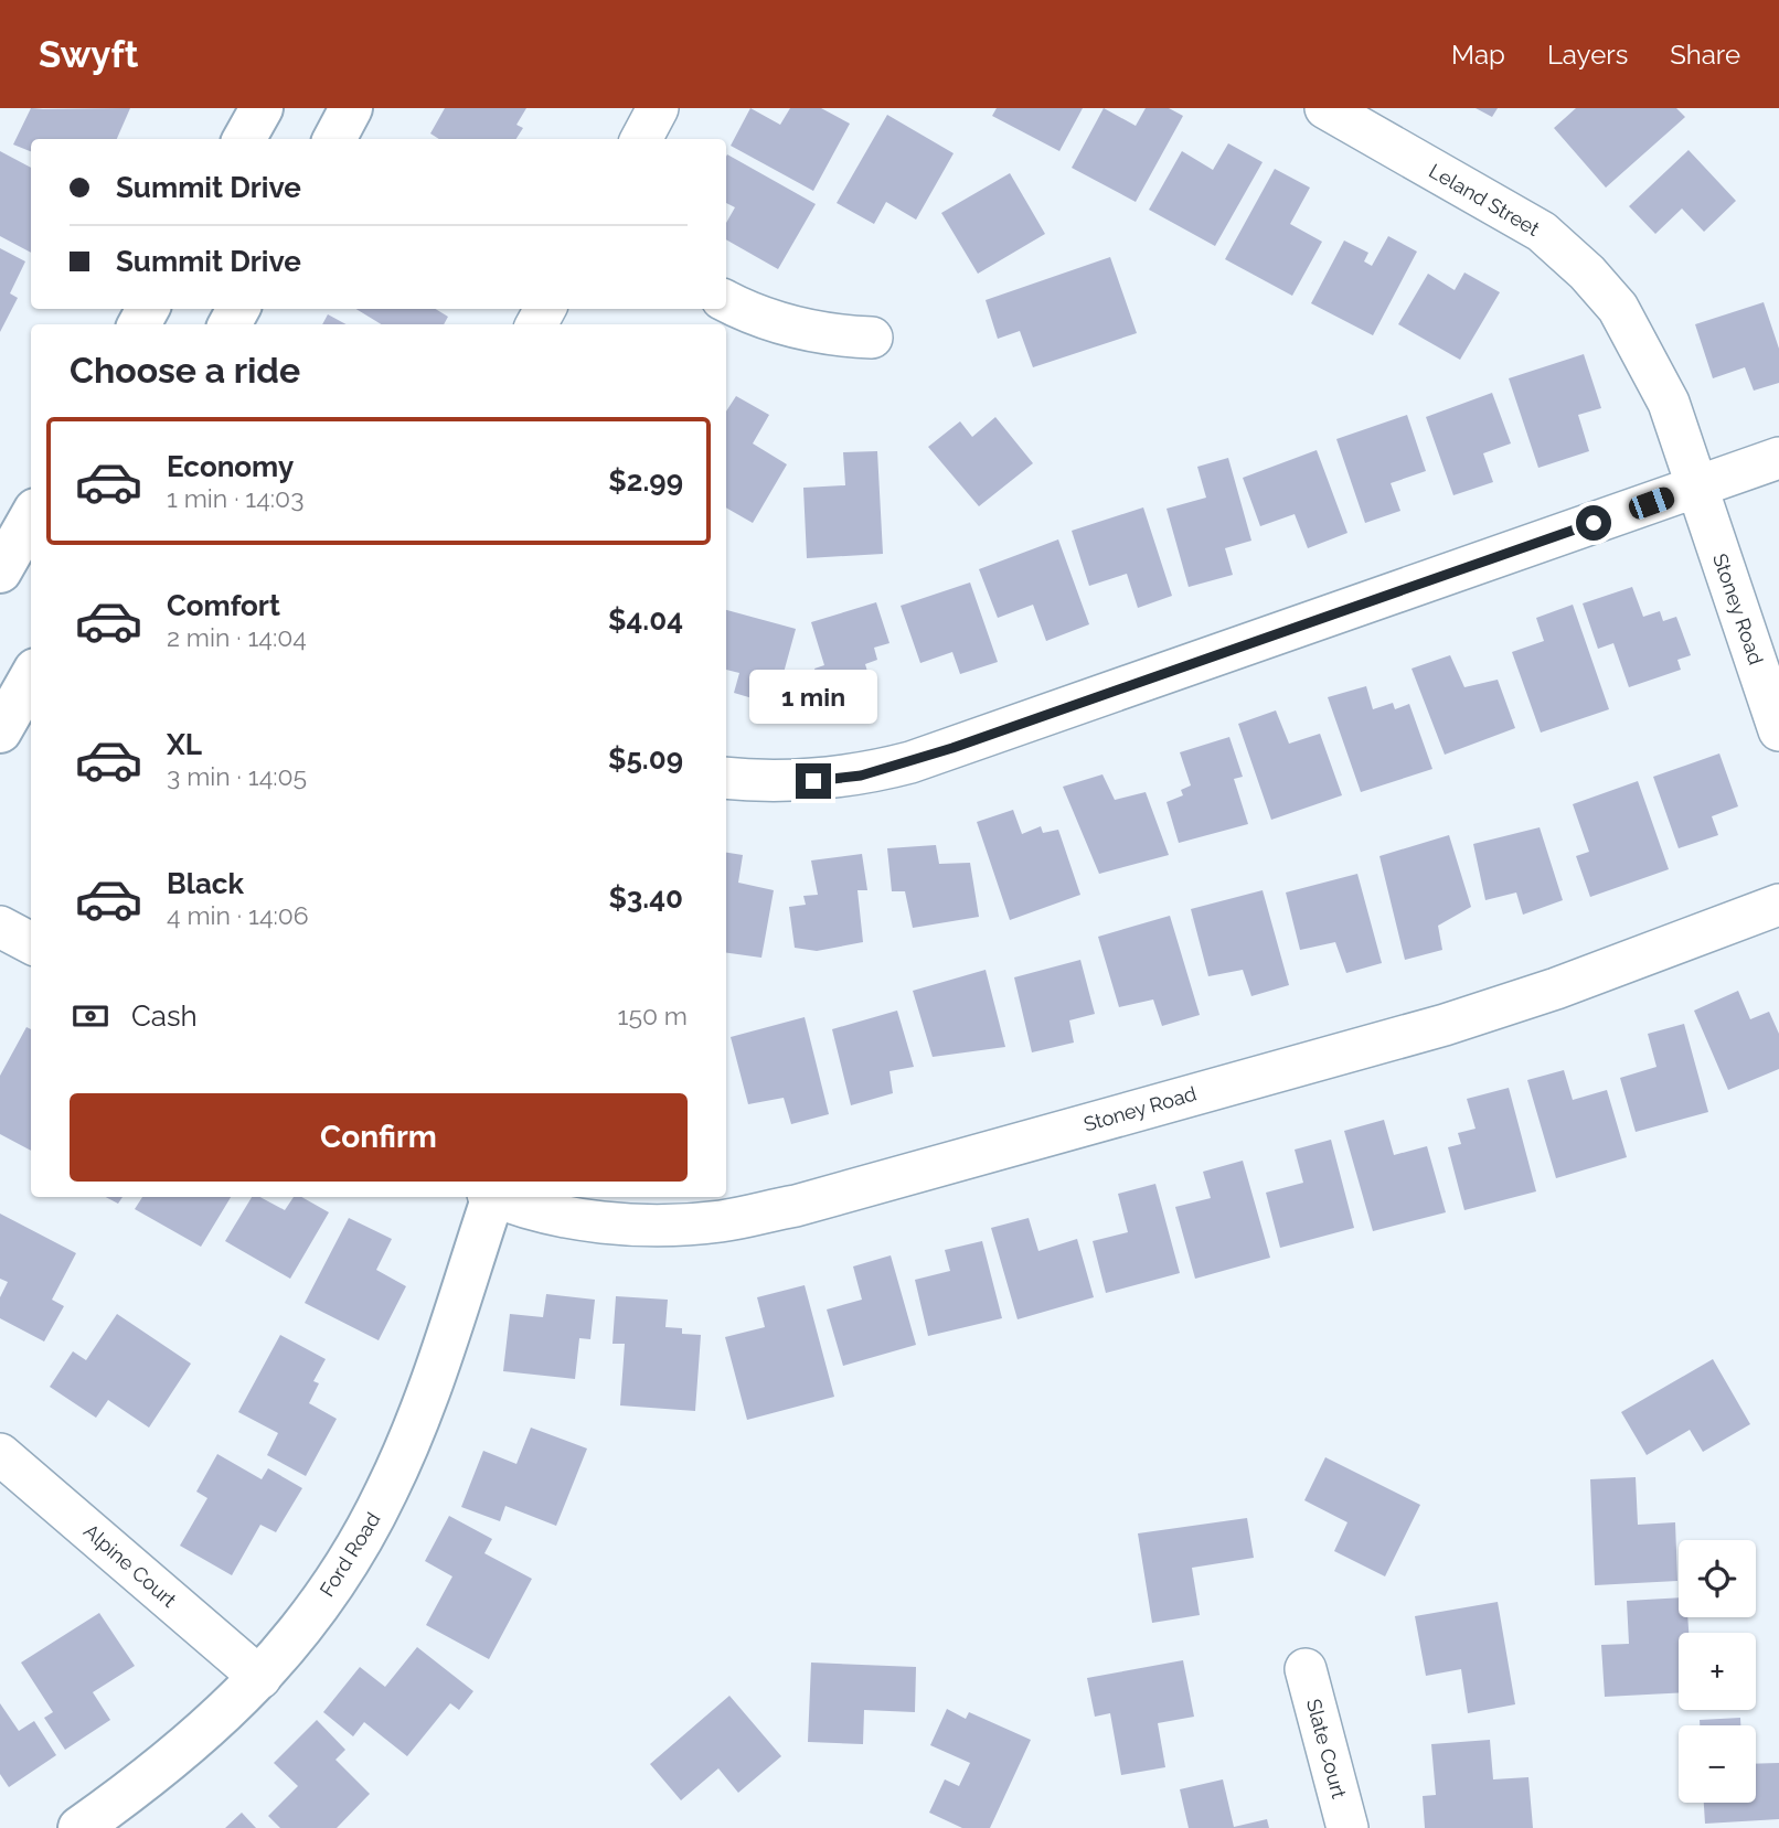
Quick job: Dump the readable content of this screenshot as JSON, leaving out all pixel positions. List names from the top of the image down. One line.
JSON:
{"streets":{"street":["Leland Street","Stoney Road","Ford Road","Alpine Court","Slate Court"]},"crossings":[["Leland Street","Stoney Road"],["Ford Road","Alpine Court"]],"page":{"header":"Swyft","nav":["Map","Layers","Share"],"banner":["Summit Drive","Summit Drive"],"heading":"Choose a ride","list":[{"name":"Economy","note":"1 min · 14:03","value":"$2.99"},{"name":"Comfort","note":"2 min · 14:04","value":"$4.04"},{"name":"XL","note":"3 min · 14:05","value":"$5.09"},{"name":"Black","note":"4 min · 14:06","value":"$3.40"}],"bubble":"1 min","pay":["Cash","150 m"],"buttons":"Confirm","map_buttons":["+","−"]}}
